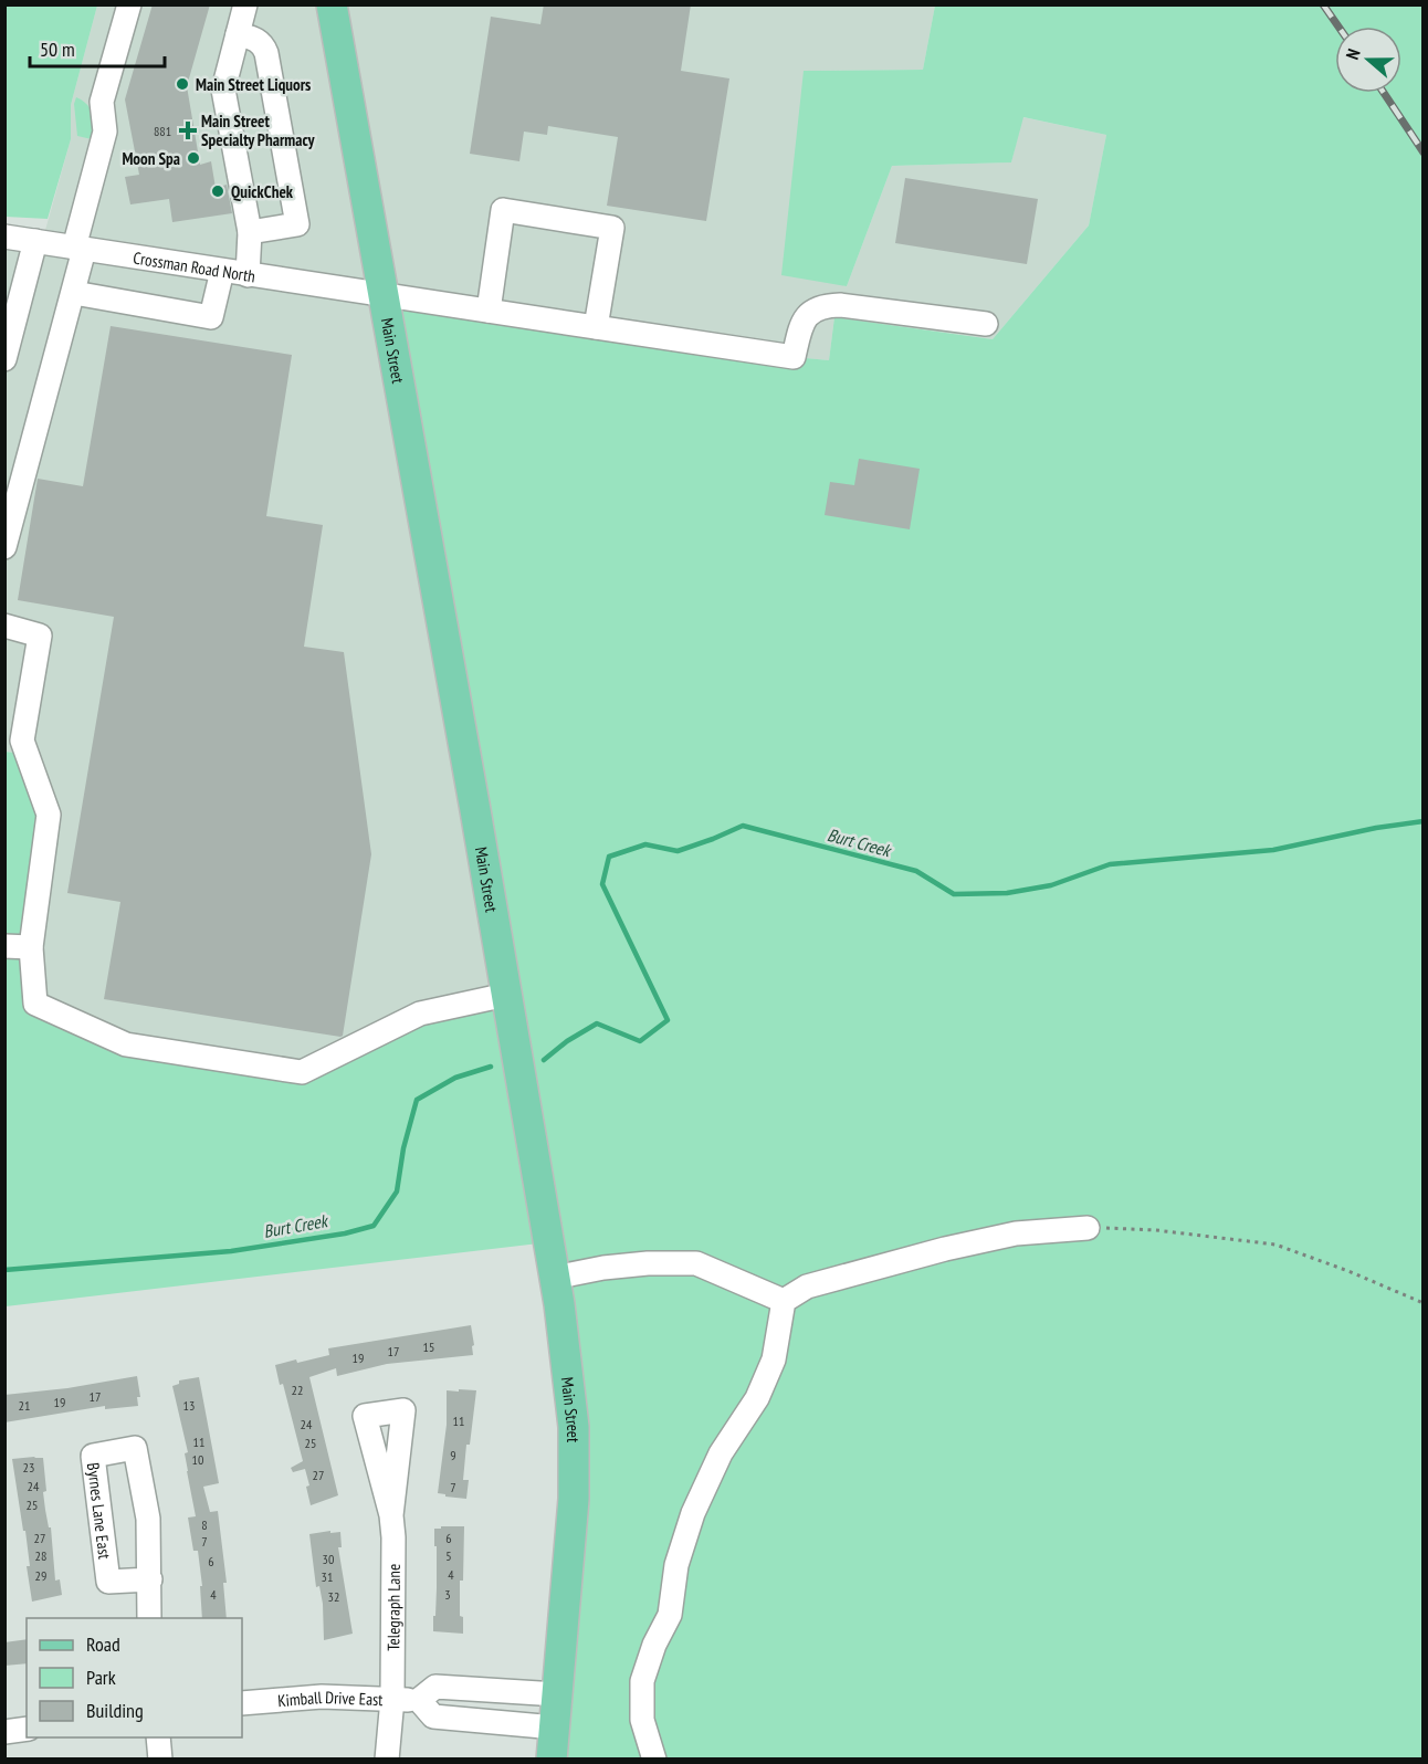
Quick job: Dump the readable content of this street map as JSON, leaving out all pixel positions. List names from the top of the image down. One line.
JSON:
{"streets":{"main road":["Main Street"],"street":["Crossman Road North","Byrnes Lane East","Telegraph Lane","Kimball Drive East"]},"crossings":[["Crossman Road North","Main Street"],["Main Street","Kimball Drive East"],["Telegraph Lane","Kimball Drive East"]],"water":["Burt Creek"],"places":{"other":["Main Street Liquors","Moon Spa","QuickChek"],"health":["Main Street Specialty Pharmacy"]},"house_numbers":["881","15","17","19","22","17","19","21","13","11","24","11","25","9","10","23","27","24","7","25","8","27","6","7","28","5","30","6","4","29","31","4","3","32"],"legend":["Road","Park","Building"],"scale_bar":"50 m","north":"left"}
